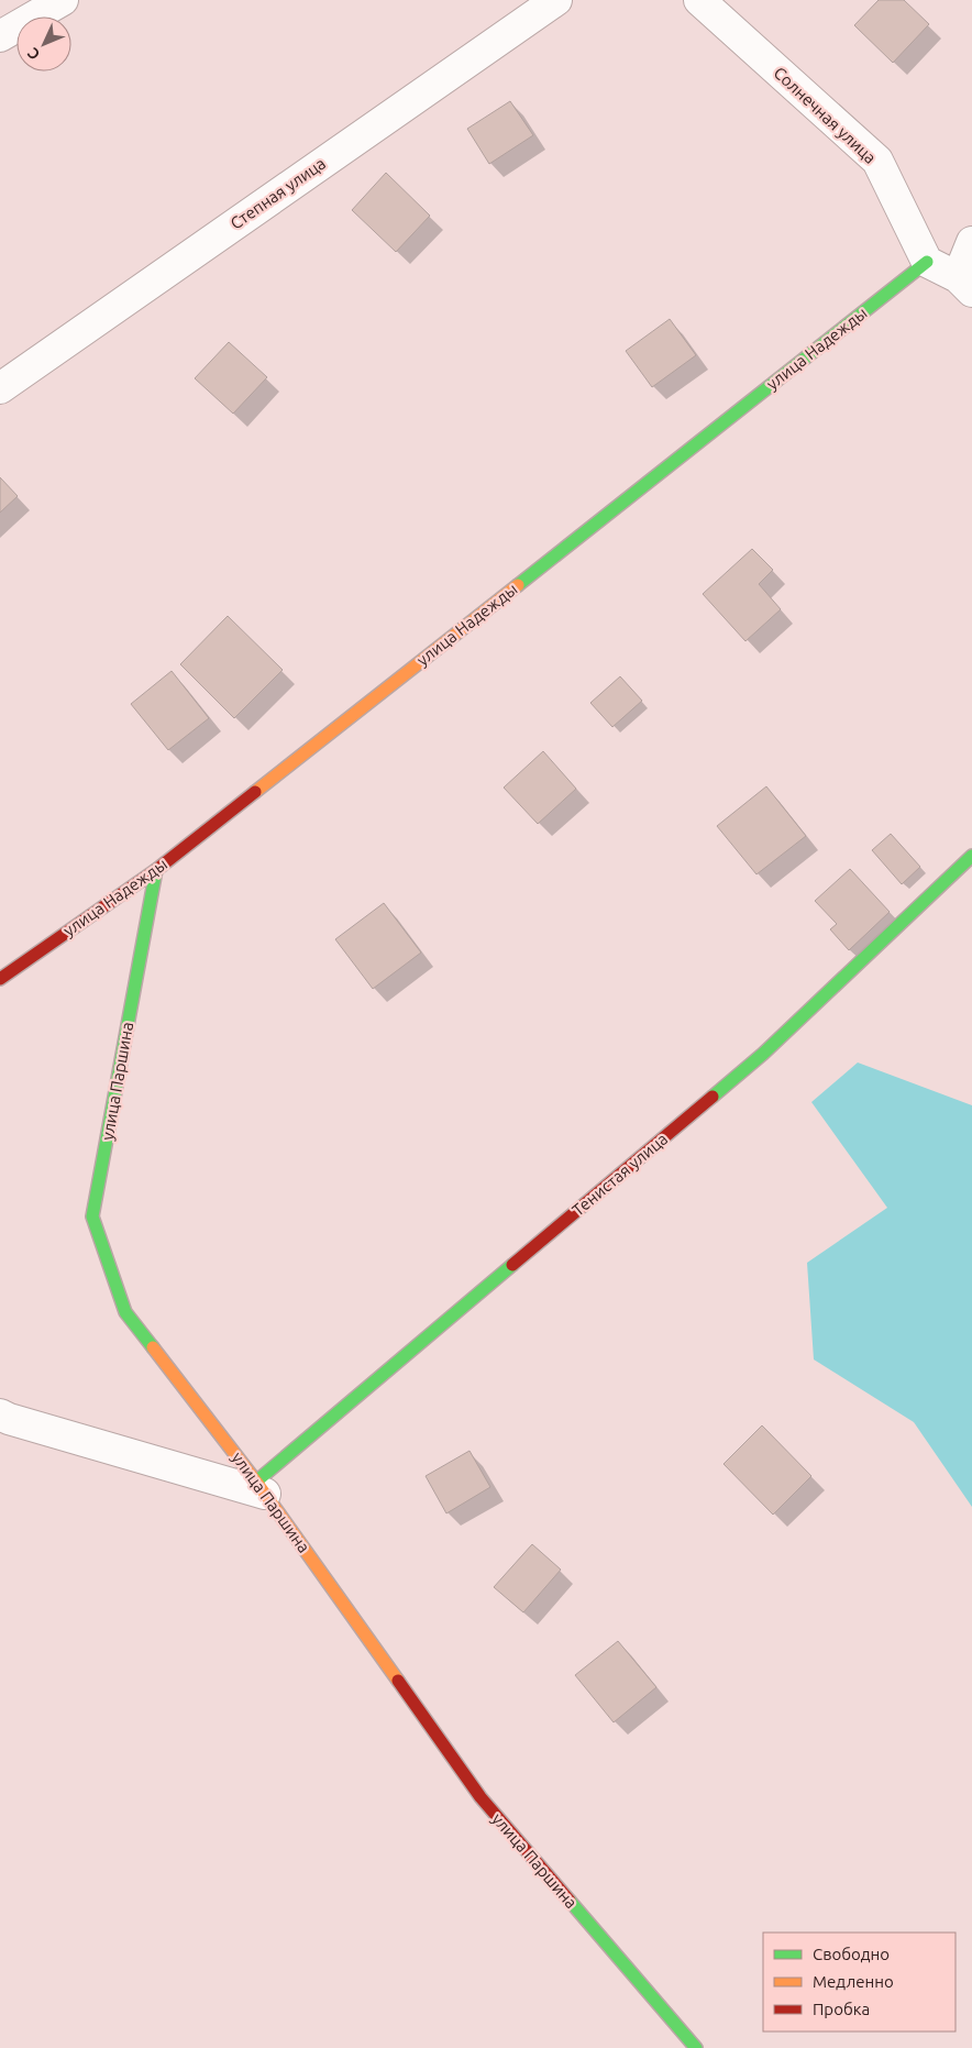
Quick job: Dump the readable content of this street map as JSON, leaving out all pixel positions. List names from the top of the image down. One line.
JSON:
{"streets":{"street":["Солнечная улица","Степная улица","улица Надежды","улица Паршина","Тенистая улица"]},"crossings":[["Солнечная улица","улица Надежды"],["улица Надежды","улица Паршина"],["улица Паршина","Тенистая улица"]],"legend":["Свободно","Медленно","Пробка"],"north":"bottom left"}
